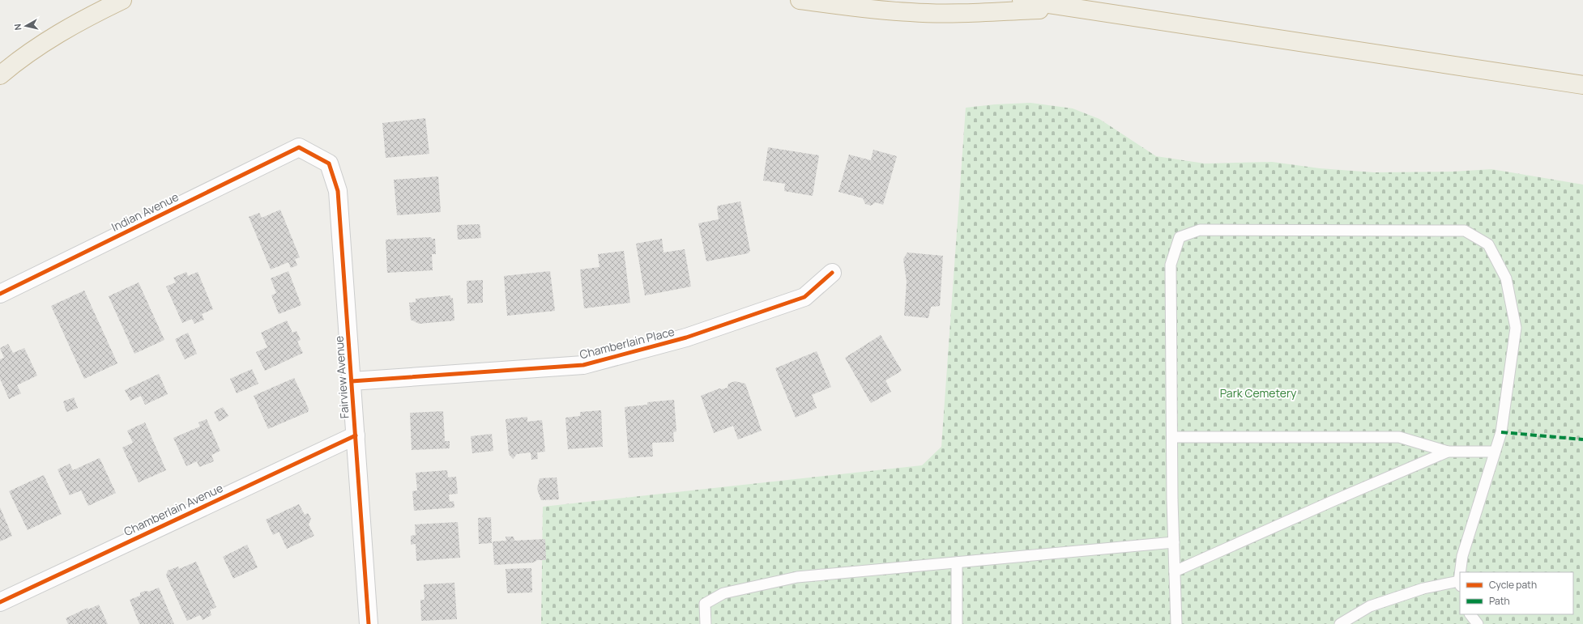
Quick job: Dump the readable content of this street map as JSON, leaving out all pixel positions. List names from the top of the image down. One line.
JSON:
{"streets":{"street":["Indian Avenue","Chamberlain Place","Fairview Avenue","Chamberlain Avenue"]},"crossings":[["Indian Avenue","Fairview Avenue"],["Chamberlain Place","Fairview Avenue"],["Fairview Avenue","Chamberlain Avenue"]],"parks":["Park Cemetery"],"legend":["Cycle path","Path"],"north":"left"}
